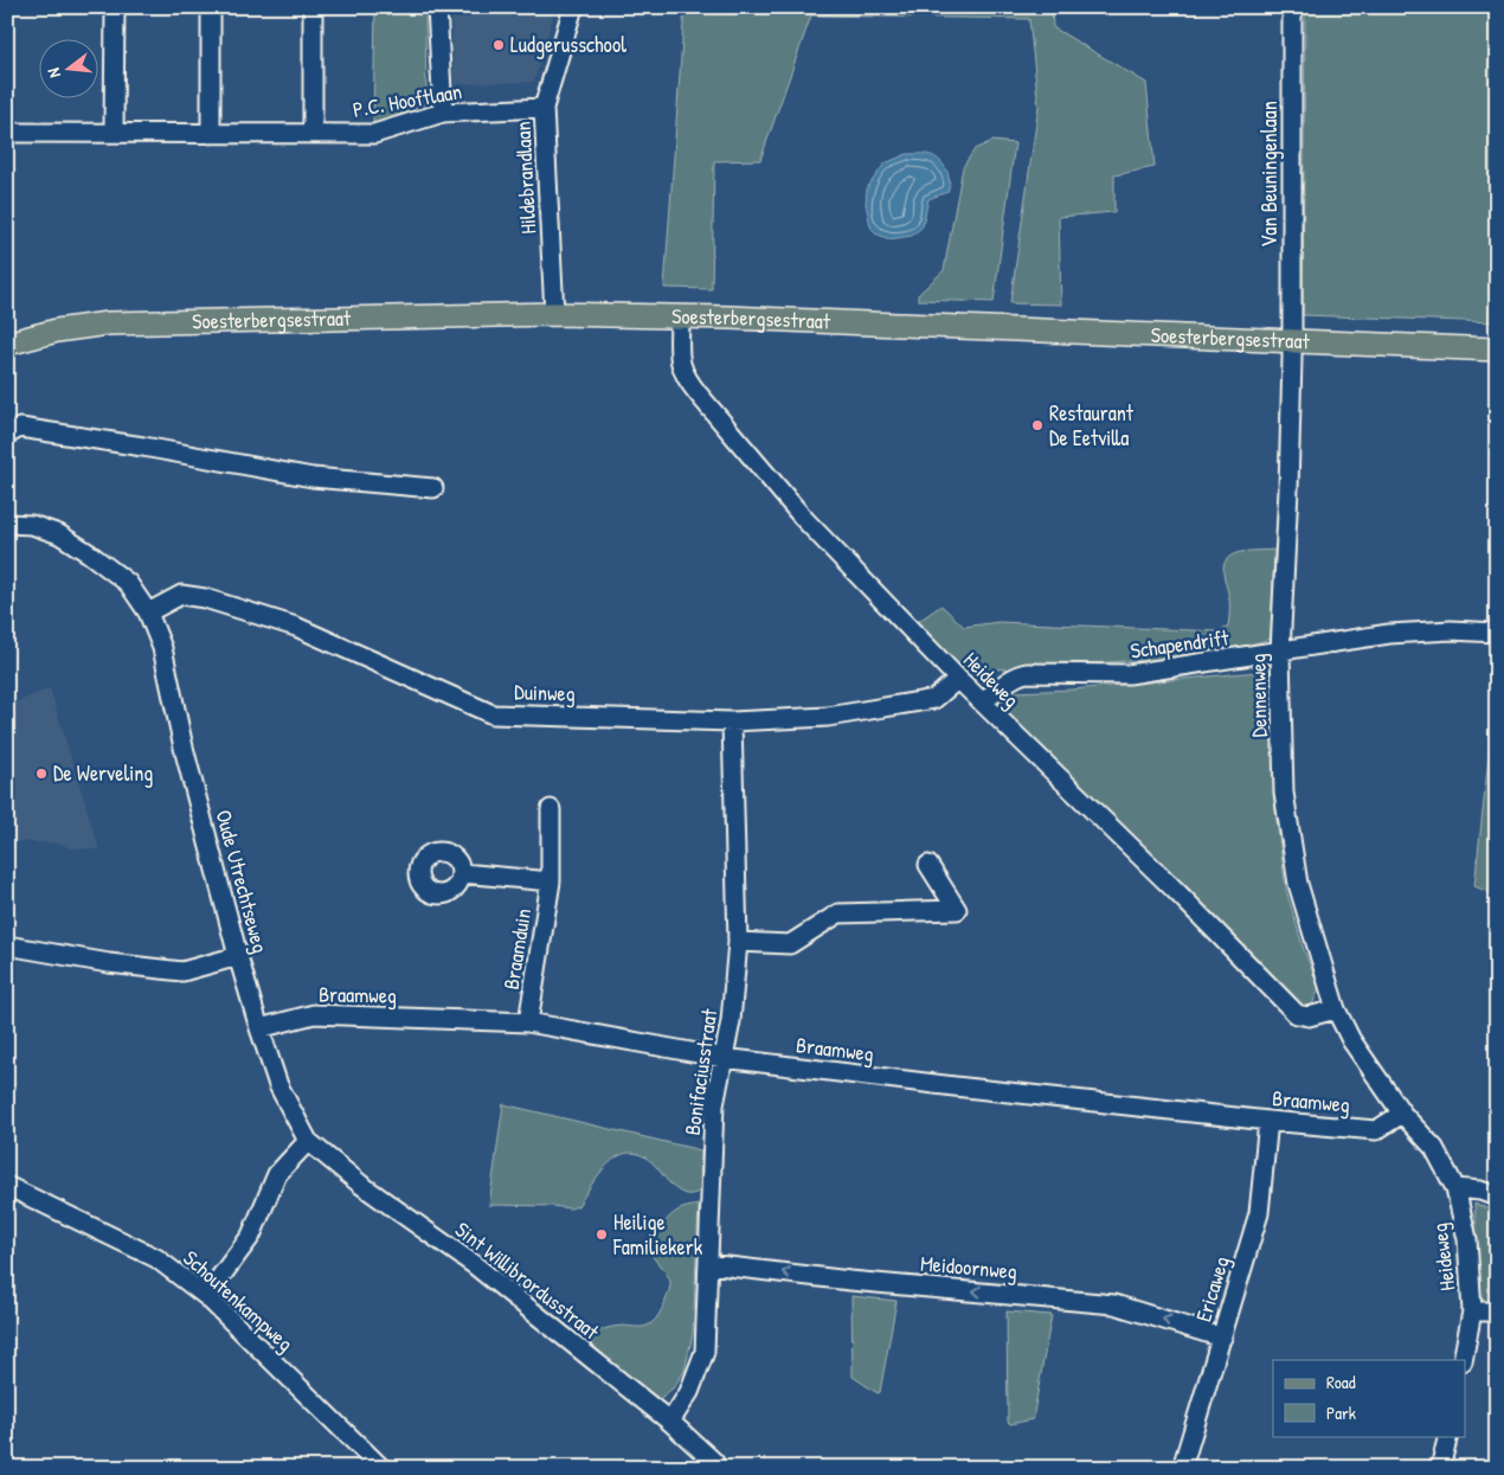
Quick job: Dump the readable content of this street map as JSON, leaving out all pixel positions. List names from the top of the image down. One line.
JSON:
{"streets":{"main road":["Soesterbergsestraat"],"street":["P.C. Hooftlaan","Van Beuningenlaan","Hildebrandlaan","Schapendrift","Heideweg","Duinweg","Dennenweg","Oude Utrechtseweg","Braamduin","Braamweg","Bonifaciusstraat","Meidoornweg","Sint Willibrordusstraat","Ericaweg","Schoutenkampweg"]},"crossings":[["P.C. Hooftlaan","Hildebrandlaan"],["Van Beuningenlaan","Soesterbergsestraat"],["Van Beuningenlaan","Dennenweg"],["Hildebrandlaan","Soesterbergsestraat"],["Soesterbergsestraat","Heideweg"],["Soesterbergsestraat","Dennenweg"],["Schapendrift","Heideweg"],["Schapendrift","Dennenweg"],["Heideweg","Duinweg"],["Heideweg","Dennenweg"],["Heideweg","Braamweg"],["Duinweg","Oude Utrechtseweg"],["Duinweg","Bonifaciusstraat"],["Oude Utrechtseweg","Braamweg"],["Oude Utrechtseweg","Sint Willibrordusstraat"],["Braamduin","Braamweg"],["Braamweg","Bonifaciusstraat"],["Braamweg","Ericaweg"],["Bonifaciusstraat","Meidoornweg"],["Bonifaciusstraat","Sint Willibrordusstraat"],["Meidoornweg","Ericaweg"]],"one_way":["Meidoornweg"],"places":["Ludgerusschool","Restaurant De Eetvilla","De Werveling","Heilige Familiekerk"],"legend":["Road","Park"],"north":"left"}
